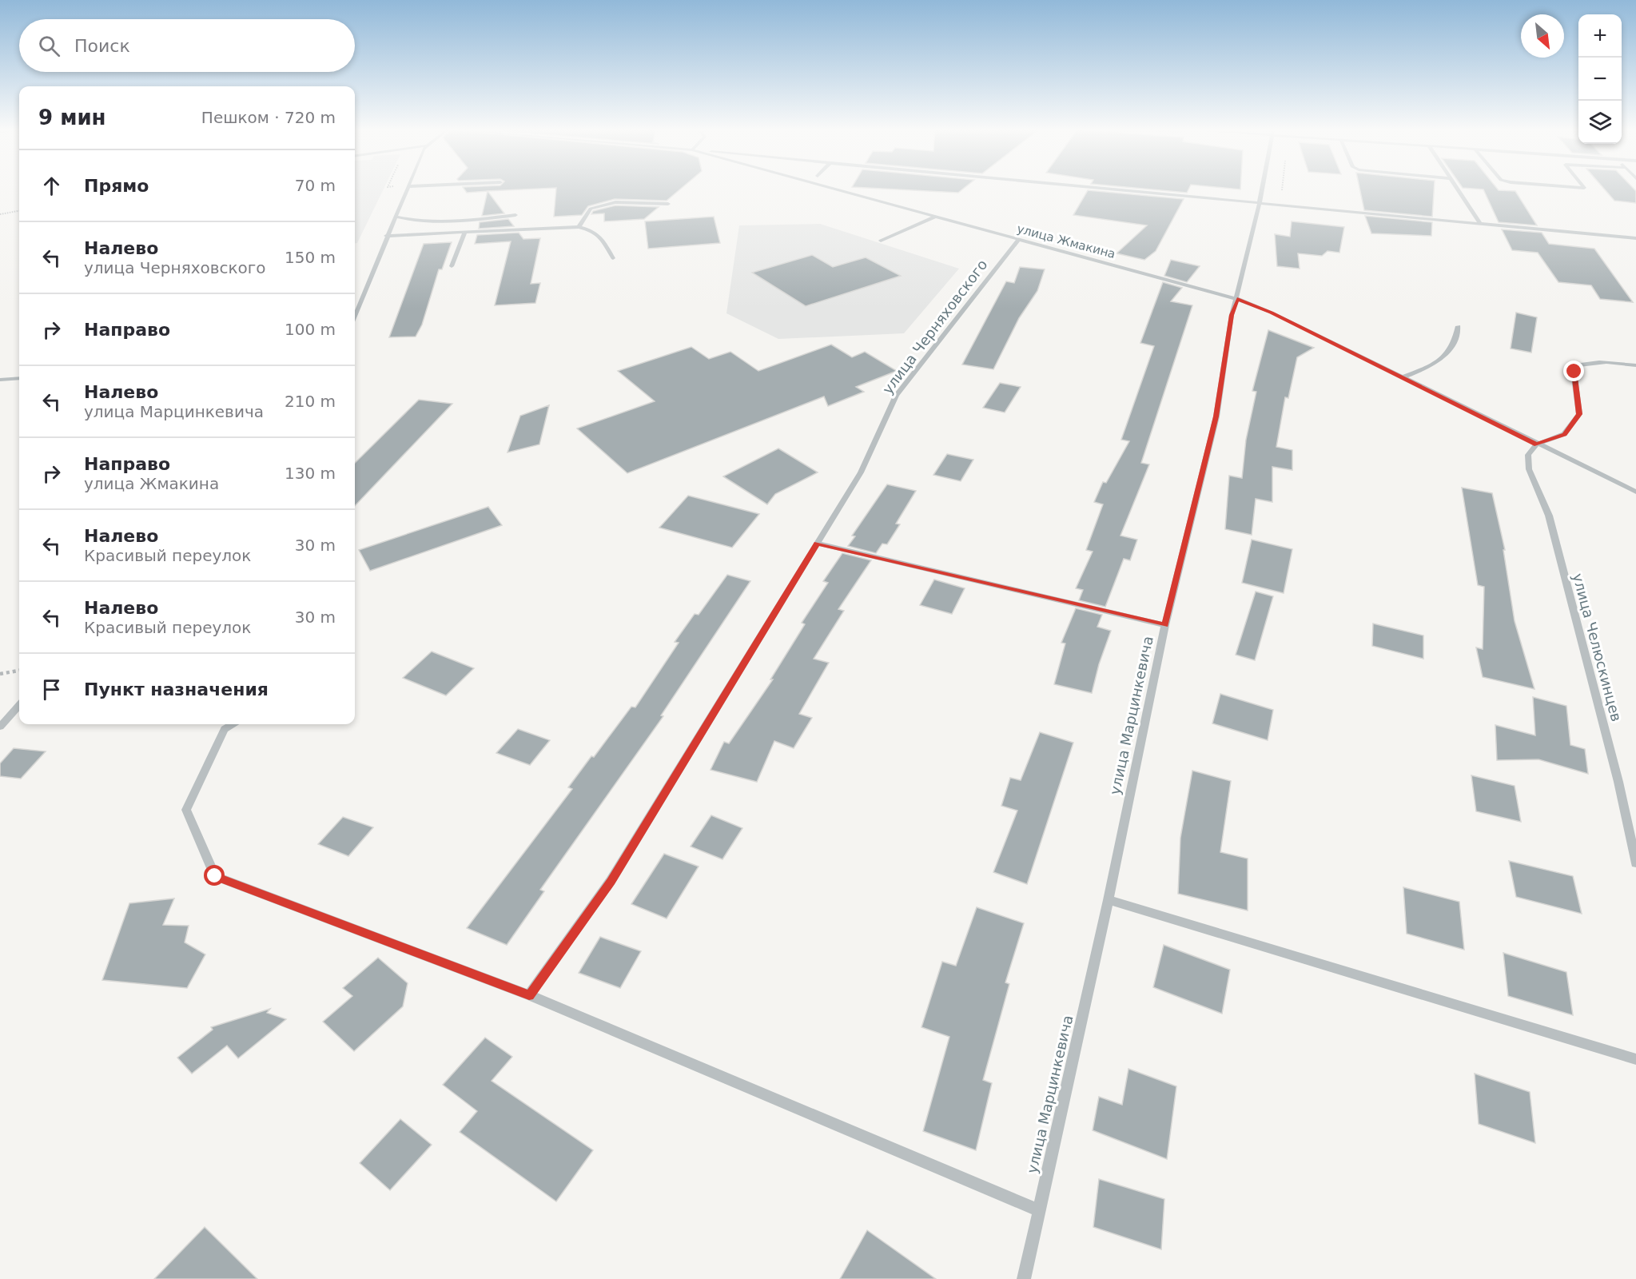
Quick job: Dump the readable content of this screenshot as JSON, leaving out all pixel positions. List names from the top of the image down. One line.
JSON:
{"streets":{"street":["улица Жмакина","улица Черняховского","улица Челюскинцев","улица Марцинкевича"]},"crossings":[["улица Жмакина","улица Черняховского"],["улица Жмакина","улица Челюскинцев"],["улица Жмакина","улица Марцинкевича"]],"north":"bottom right","page":{"map_buttons":["+","−"],"search":"Поиск","heading":["9 мин","Пешком · 720 m"],"list":[["Прямо","70 m"],["Налево","улица Черняховского","150 m"],["Направо","100 m"],["Налево","улица Марцинкевича","210 m"],["Направо","улица Жмакина","130 m"],["Налево","Красивый переулок","30 m"],["Налево","Красивый переулок","30 m"],"Пункт назначения"]}}
